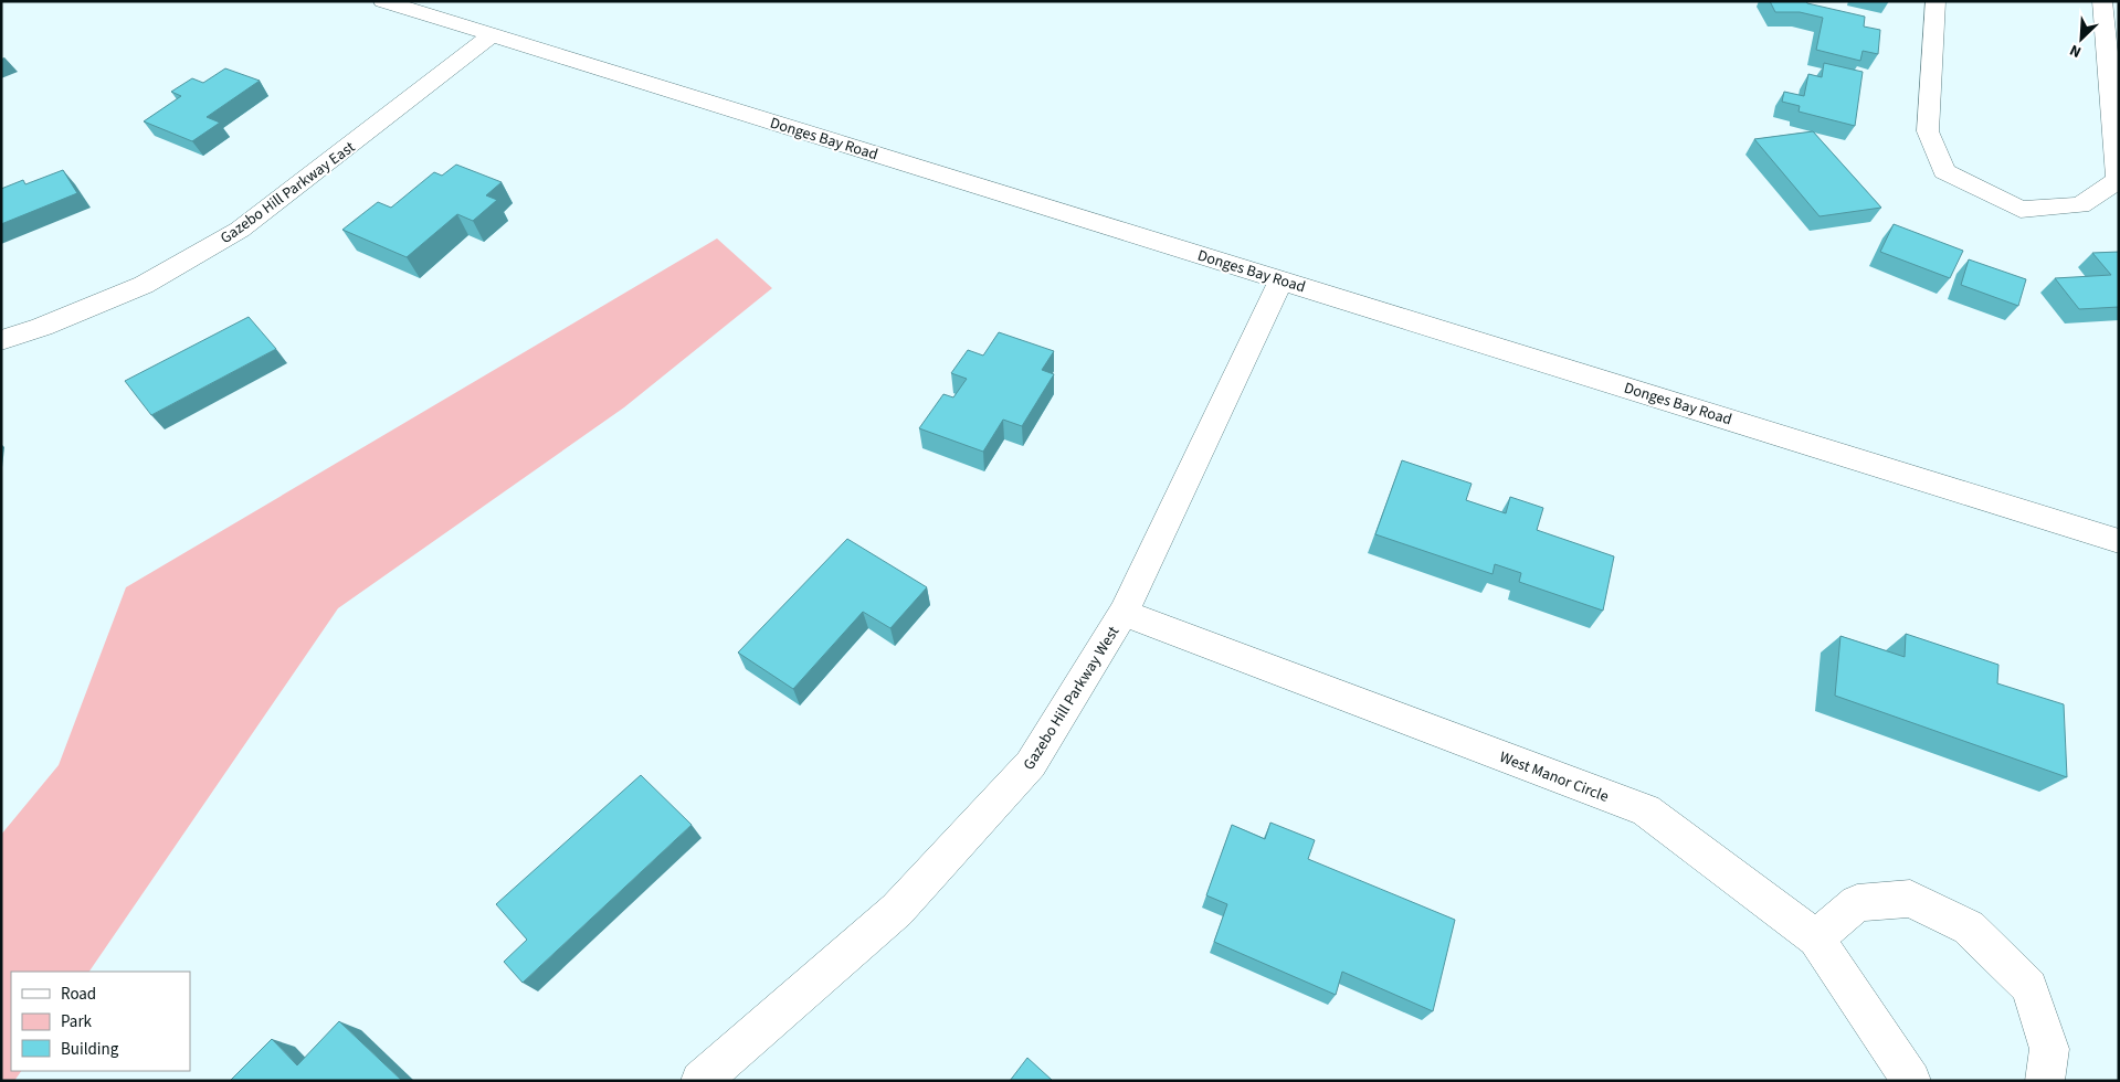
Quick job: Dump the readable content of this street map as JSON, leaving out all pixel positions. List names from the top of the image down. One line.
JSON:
{"streets":{"street":["Donges Bay Road","Gazebo Hill Parkway East","Gazebo Hill Parkway West","West Manor Circle"]},"crossings":[["Donges Bay Road","Gazebo Hill Parkway East"],["Donges Bay Road","Gazebo Hill Parkway West"],["Gazebo Hill Parkway West","West Manor Circle"]],"legend":["Road","Park","Building"],"north":"bottom left"}
